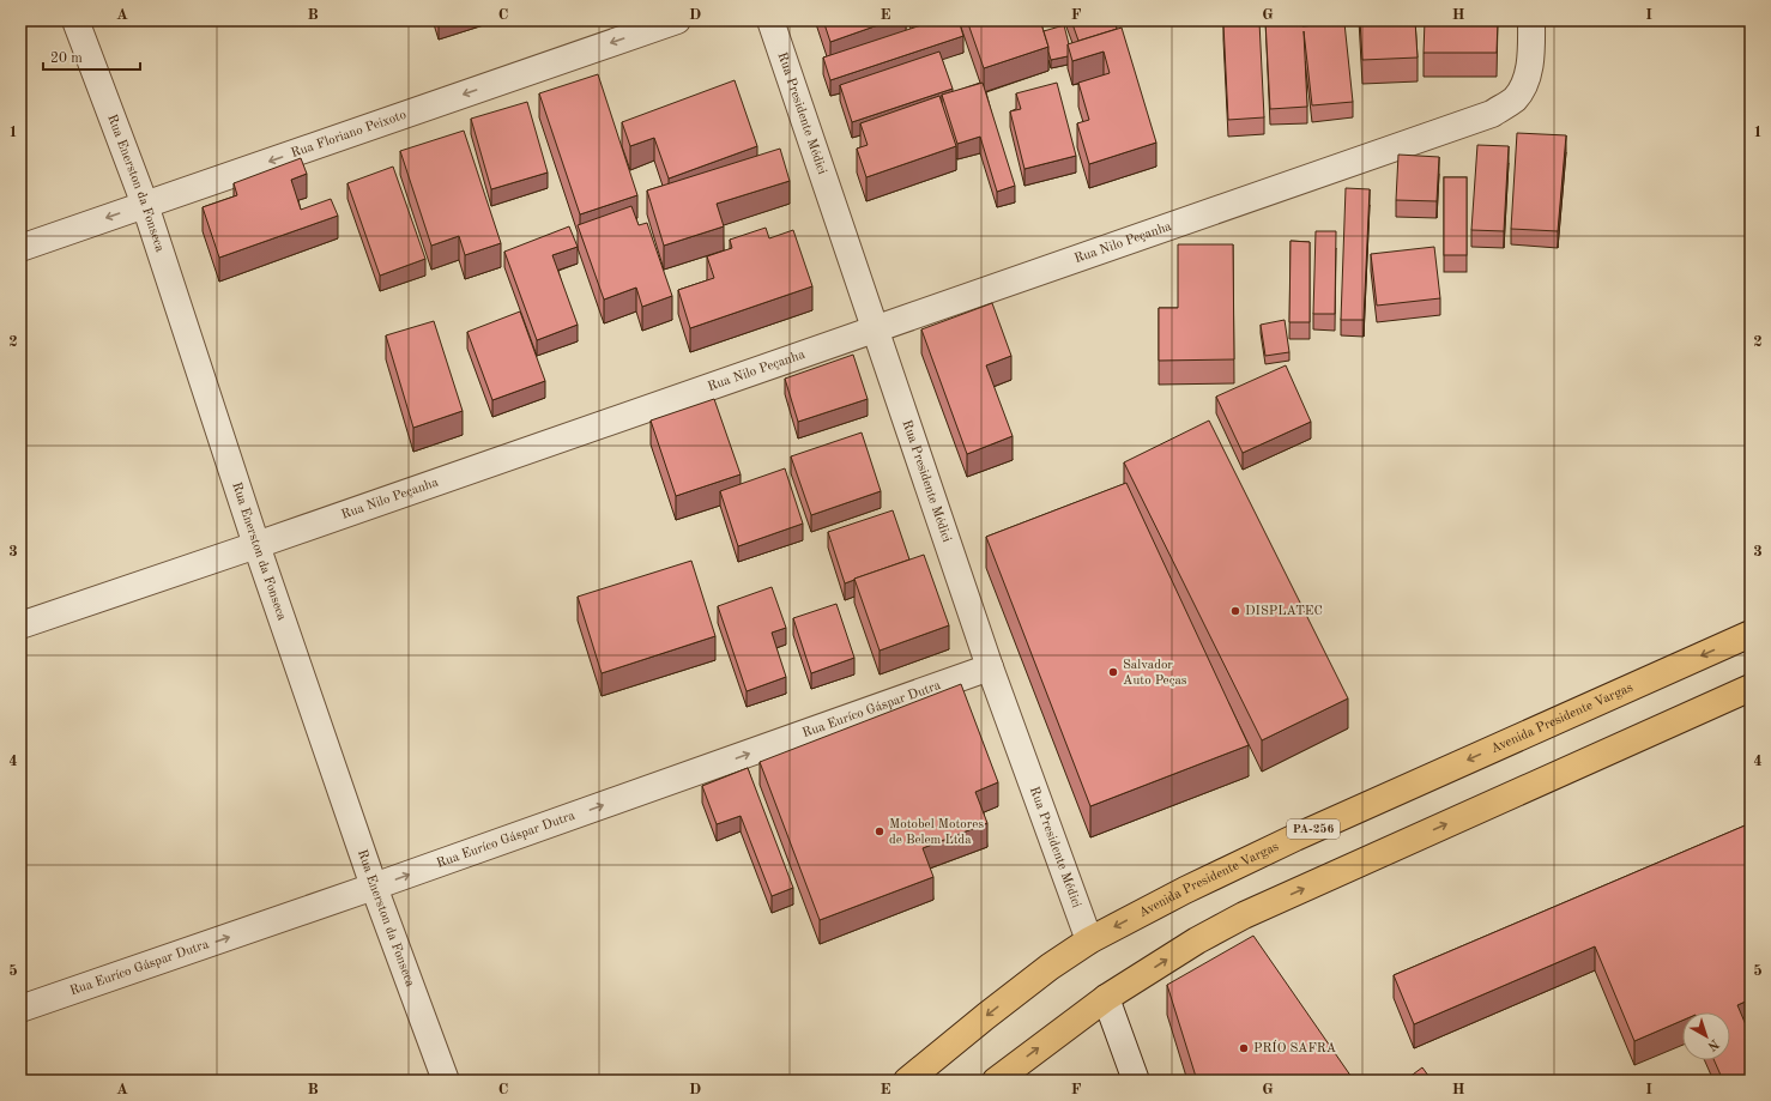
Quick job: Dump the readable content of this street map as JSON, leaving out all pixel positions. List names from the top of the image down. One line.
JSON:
{"streets":{"main road":["Avenida Presidente Vargas","PA-256"],"street":["Rua Presidente Médici","Rua Floriano Peixoto","Rua Enerston da Fonseca","Rua Nilo Peçanha","Rua Euríco Gáspar Dutra"]},"crossings":[["Rua Presidente Médici","Rua Nilo Peçanha"],["Rua Presidente Médici","Rua Euríco Gáspar Dutra"],["Rua Presidente Médici","Avenida Presidente Vargas"],["Rua Floriano Peixoto","Rua Enerston da Fonseca"],["Rua Enerston da Fonseca","Rua Nilo Peçanha"],["Rua Enerston da Fonseca","Rua Euríco Gáspar Dutra"]],"one_way":["Rua Floriano Peixoto","Rua Euríco Gáspar Dutra"],"places":["DISPLATEC","Salvador Auto Peças","Motobel Motores de Belem Ltda","PRÍO SAFRA"],"scale_bar":"20 m","north":"bottom right","grid":{"columns":["A","B","C","D","E","F","G","H","I"],"rows":["1","2","3","4","5"]}}
